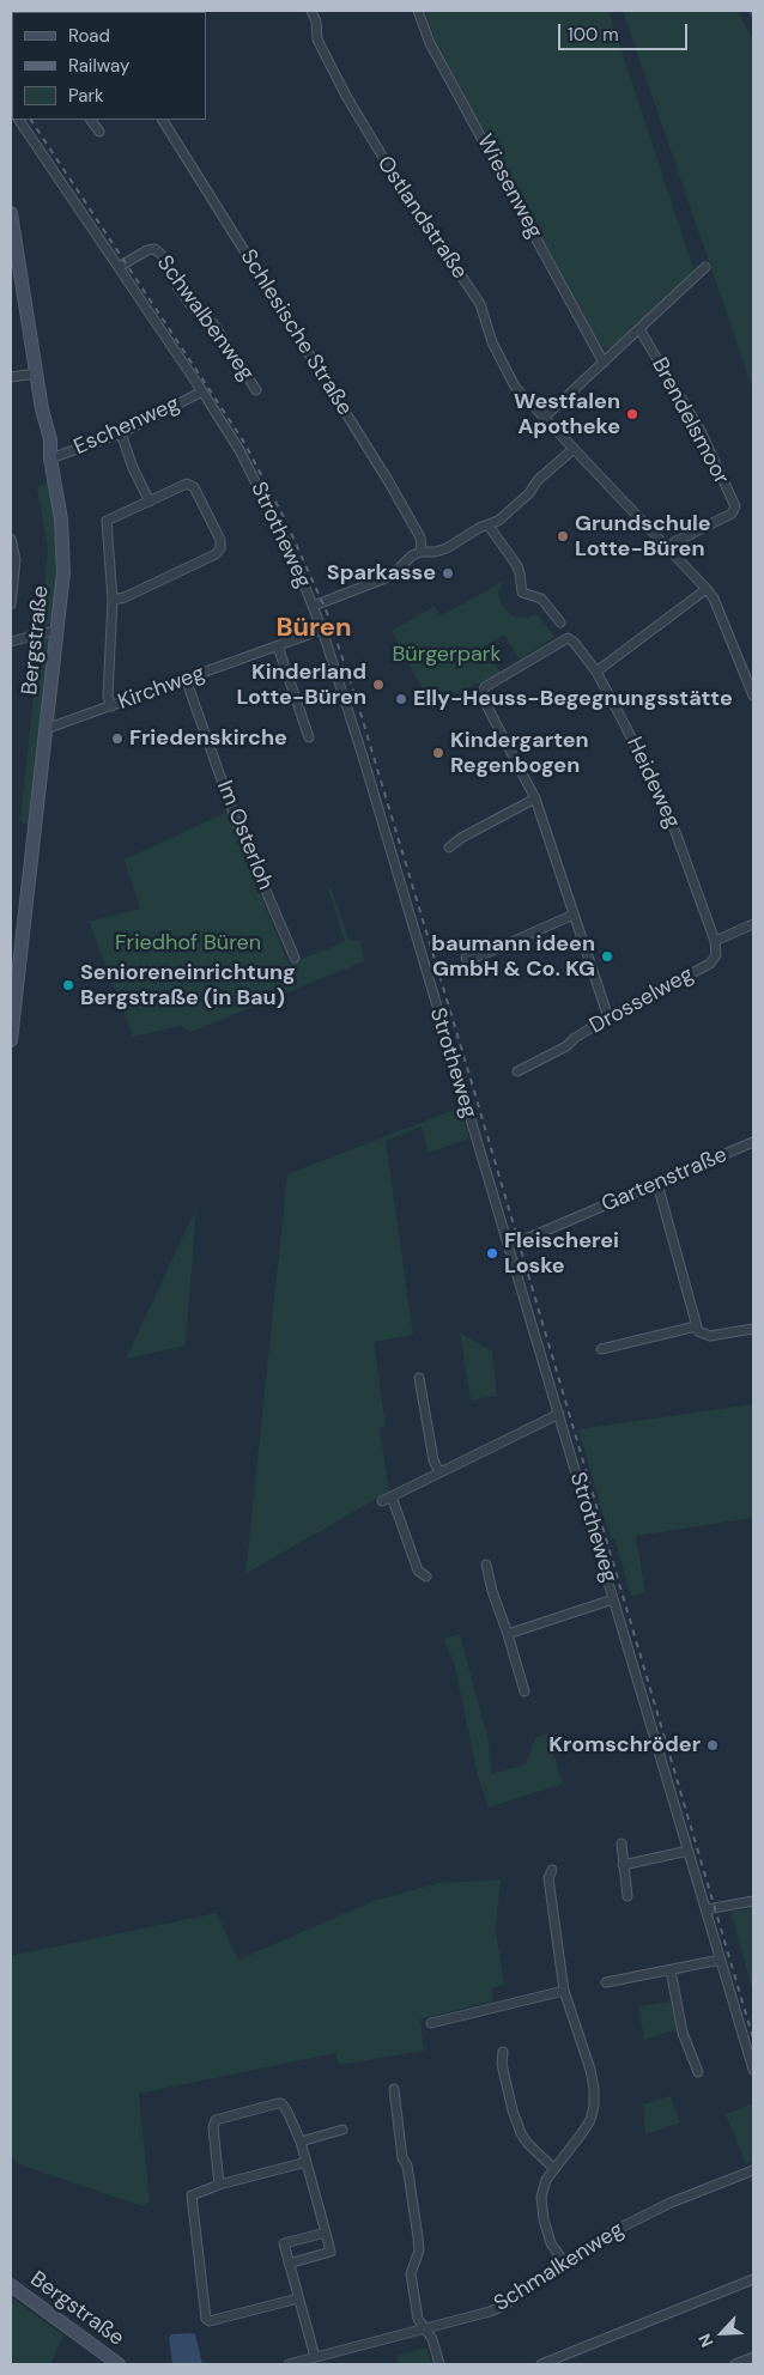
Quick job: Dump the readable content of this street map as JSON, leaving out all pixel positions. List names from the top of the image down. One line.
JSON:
{"streets":{"street":["Wiesenweg","Ostlandstraße","Schwalbenweg","Schlesische Straße","Brendelsmoor","Eschenweg","Strotheweg","Bergstraße","Kirchweg","Heideweg","Im Osterloh","Drosselweg","Gartenstraße","Schmalkenweg"]},"crossings":[["Ostlandstraße","Brendelsmoor"],["Schwalbenweg","Strotheweg"],["Eschenweg","Strotheweg"],["Eschenweg","Bergstraße"],["Strotheweg","Kirchweg"],["Strotheweg","Gartenstraße"],["Bergstraße","Kirchweg"],["Kirchweg","Im Osterloh"],["Heideweg","Drosselweg"]],"districts":["Büren"],"parks":["Bürgerpark","Friedhof Büren"],"places":["Westfalen Apotheke","Grundschule Lotte-Büren","Sparkasse","Kinderland Lotte-Büren","Elly-Heuss-Begegnungsstätte","Friedenskirche","Kindergarten Regenbogen","baumann ideen GmbH & Co. KG","Senioreneinrichtung Bergstraße (in Bau)","Fleischerei Loske","Kromschröder"],"legend":["Road","Railway","Park"],"scale_bar":"100 m","north":"bottom left"}
